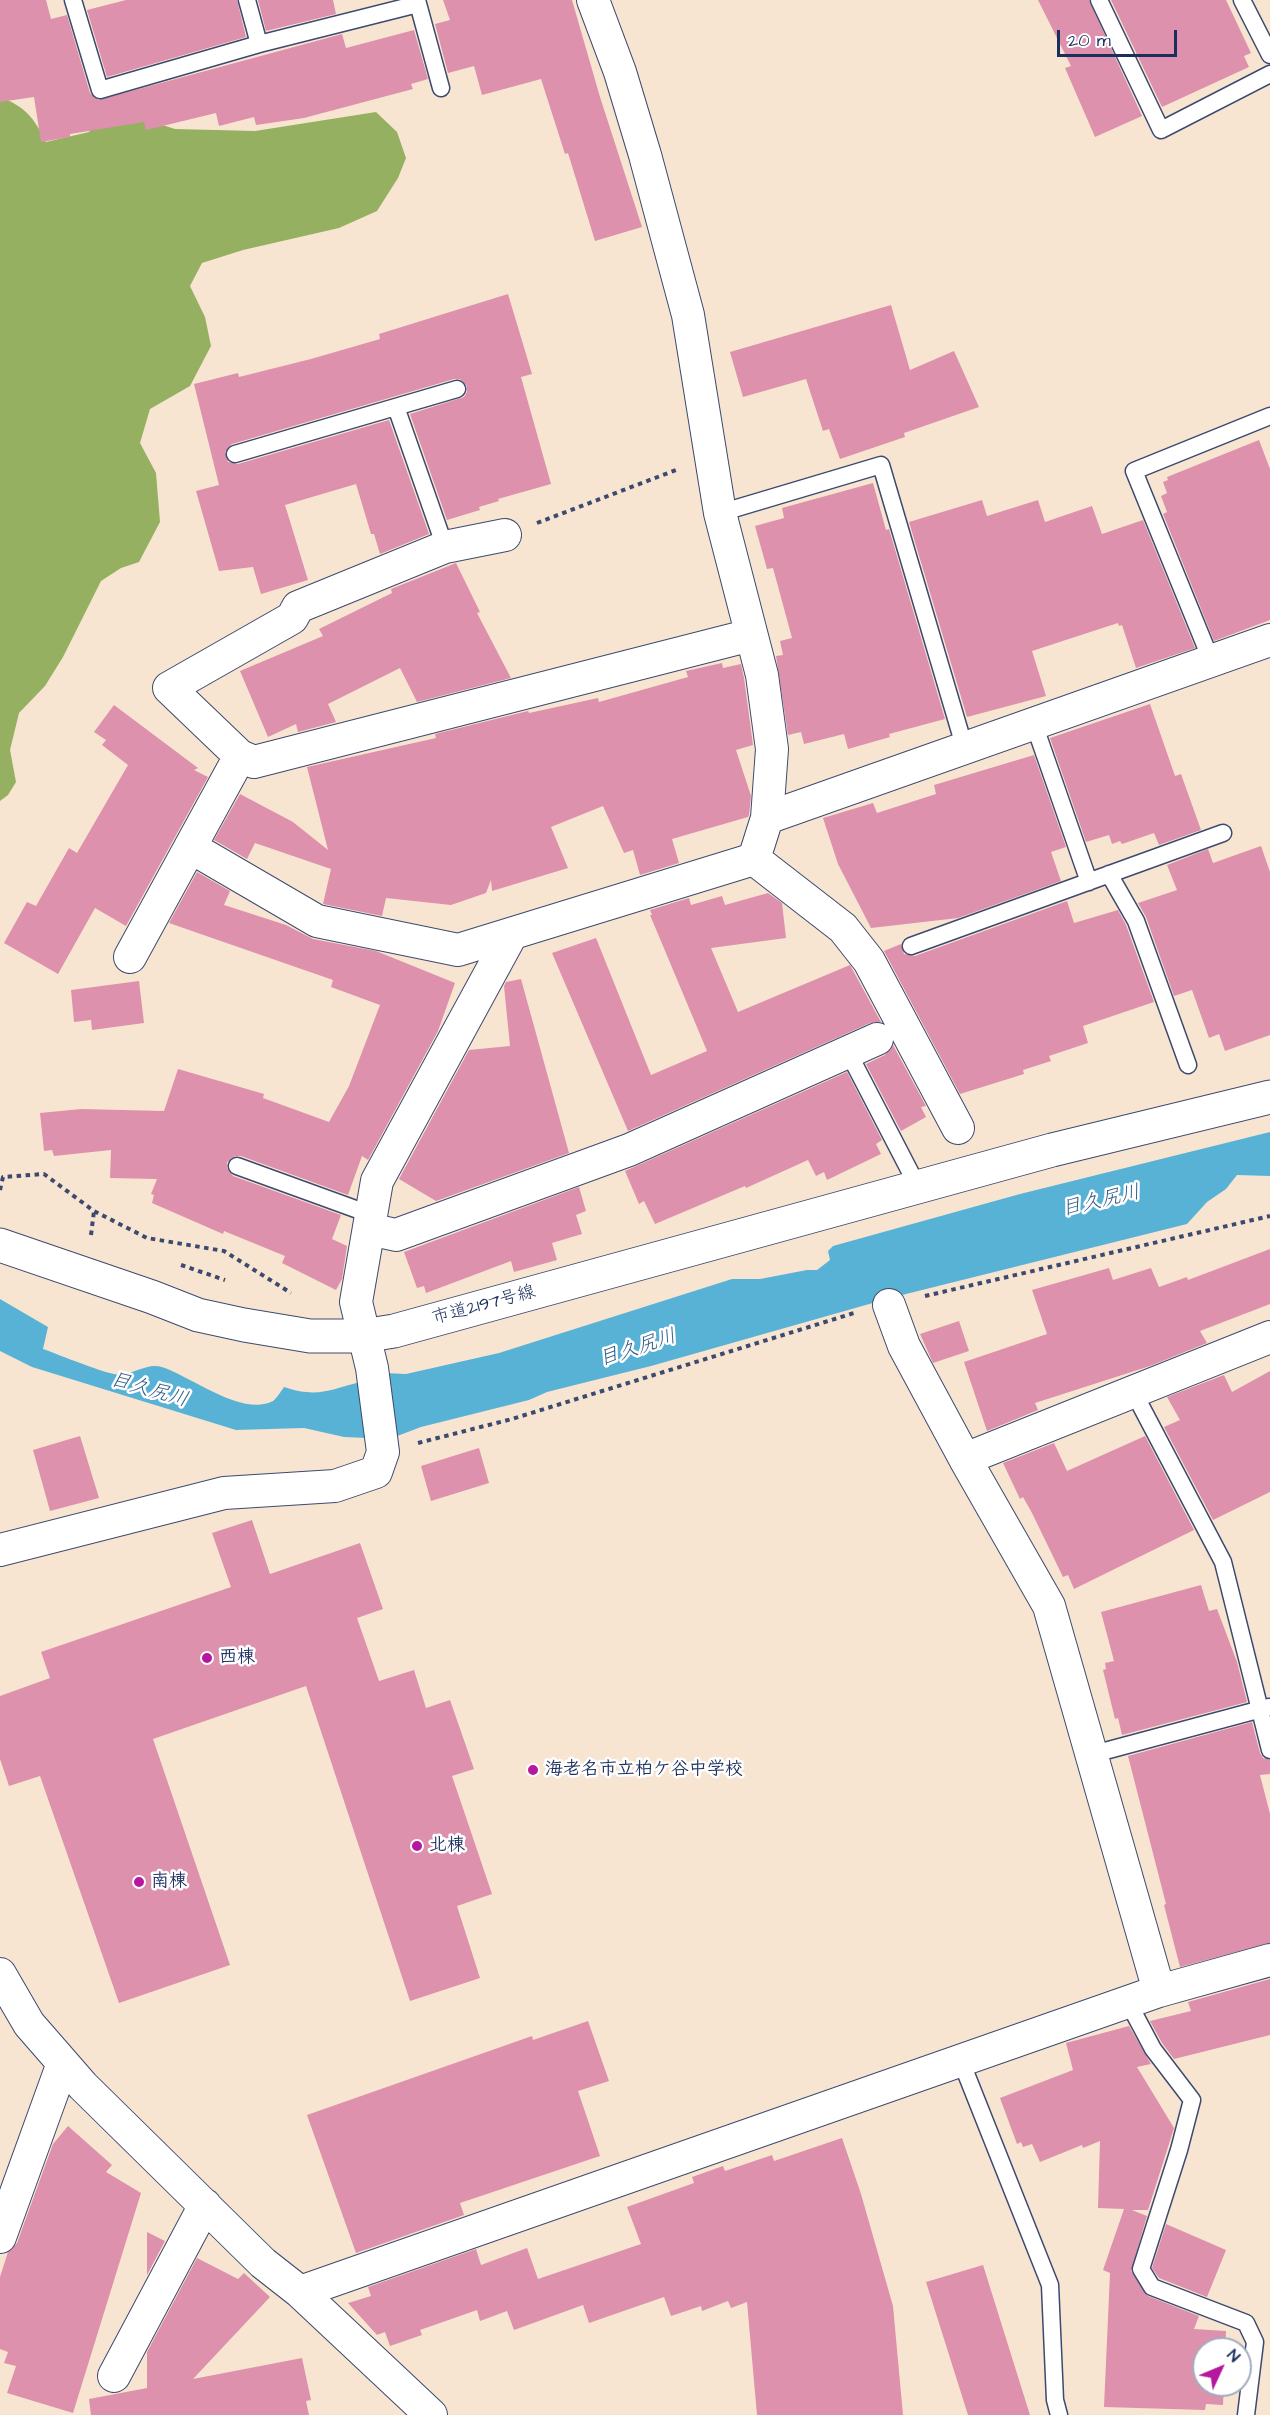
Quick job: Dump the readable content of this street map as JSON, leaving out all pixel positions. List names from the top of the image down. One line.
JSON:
{"streets":{"street":["市道2197号線"]},"water":["目久尻川"],"places":["西棟","海老名市立柏ケ谷中学校","北棟","南棟"],"scale_bar":"20 m","north":"top right"}
